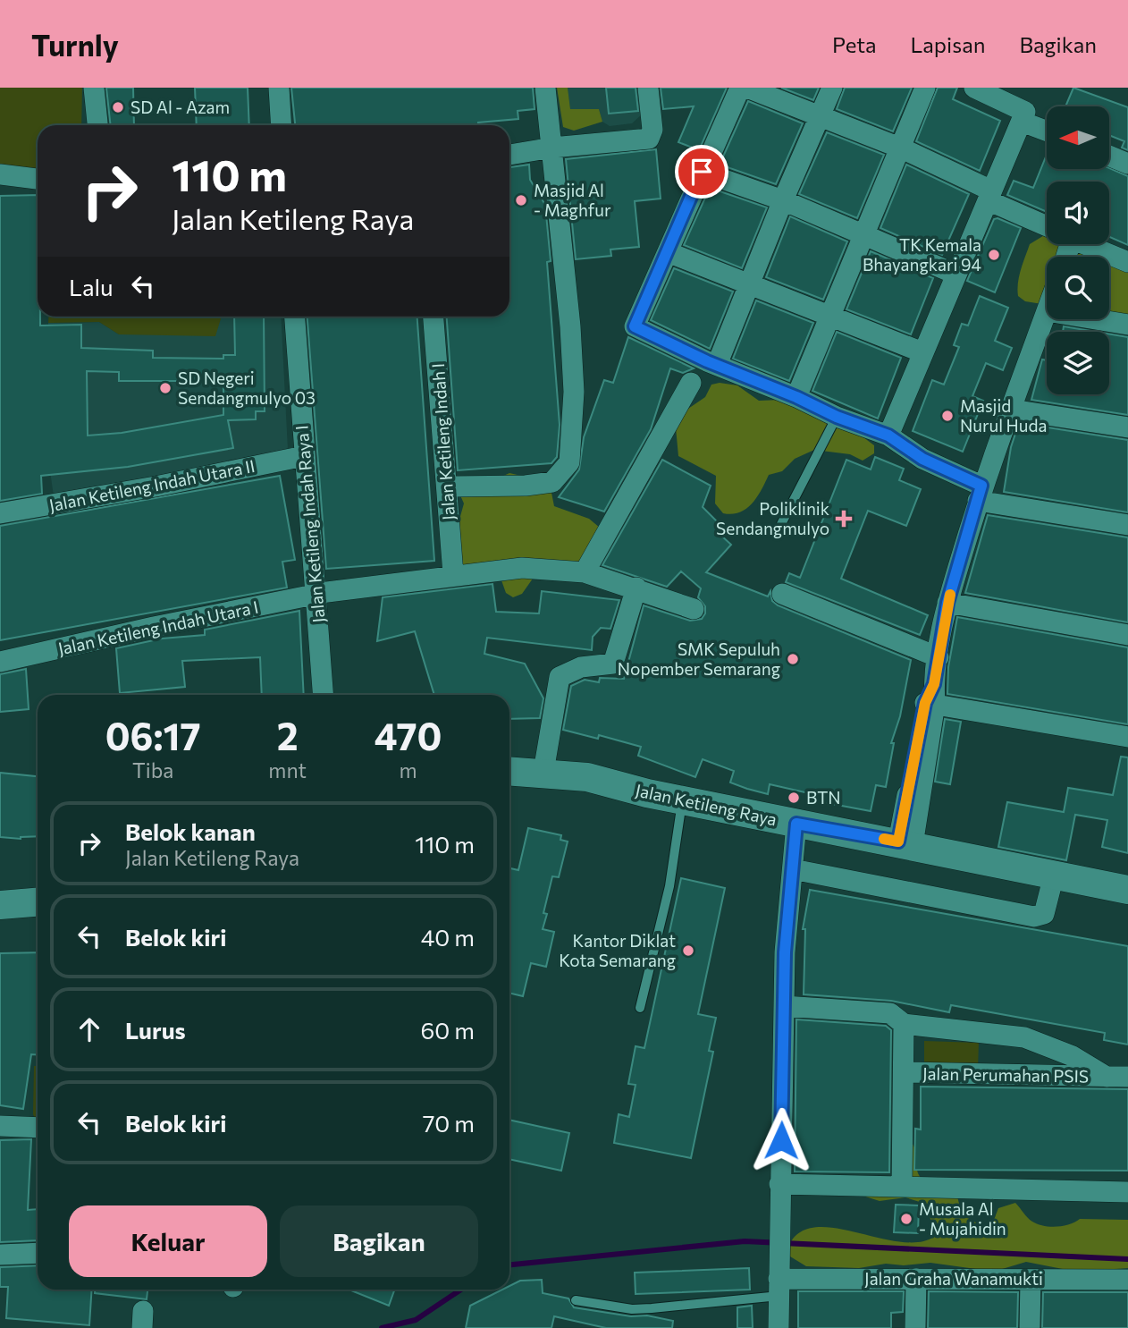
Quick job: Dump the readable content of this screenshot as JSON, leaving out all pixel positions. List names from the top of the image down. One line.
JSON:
{"streets":{"main road":["Jalan Ketileng Raya"],"street":["Jalan Ketileng Indah I","Jalan Ketileng Indah Utara II","Jalan Ketileng Indah Raya I","Jalan Ketileng Indah Utara I","Jalan Perumahan PSIS","Jalan Graha Wanamukti"]},"crossings":[["Jalan Ketileng Indah Utara II","Jalan Ketileng Indah Raya I"],["Jalan Ketileng Indah Raya I","Jalan Ketileng Indah Utara I"]],"places":{"other":["SD Al - Azam","Masjid Al - Maghfur","TK Kemala Bhayangkari 94","SD Negeri Sendangmulyo 03","Masjid Nurul Huda","SMK Sepuluh Nopember Semarang","BTN","Kantor Diklat Kota Semarang","Musala Al - Mujahidin"],"health":["Poliklinik Sendangmulyo"]},"north":"left","page":{"header":"Turnly","nav":["Peta","Lapisan","Bagikan"],"turn":["110 m","Jalan Ketileng Raya"],"then":"Lalu","eta":["06:17","Tiba","2","mnt","470","m"],"list":[{"name":"Belok kanan","note":"Jalan Ketileng Raya","value":"110 m"},{"name":"Belok kiri","value":"40 m"},{"name":"Lurus","value":"60 m"},{"name":"Belok kiri","value":"70 m"}],"buttons":["Keluar","Bagikan"]}}
